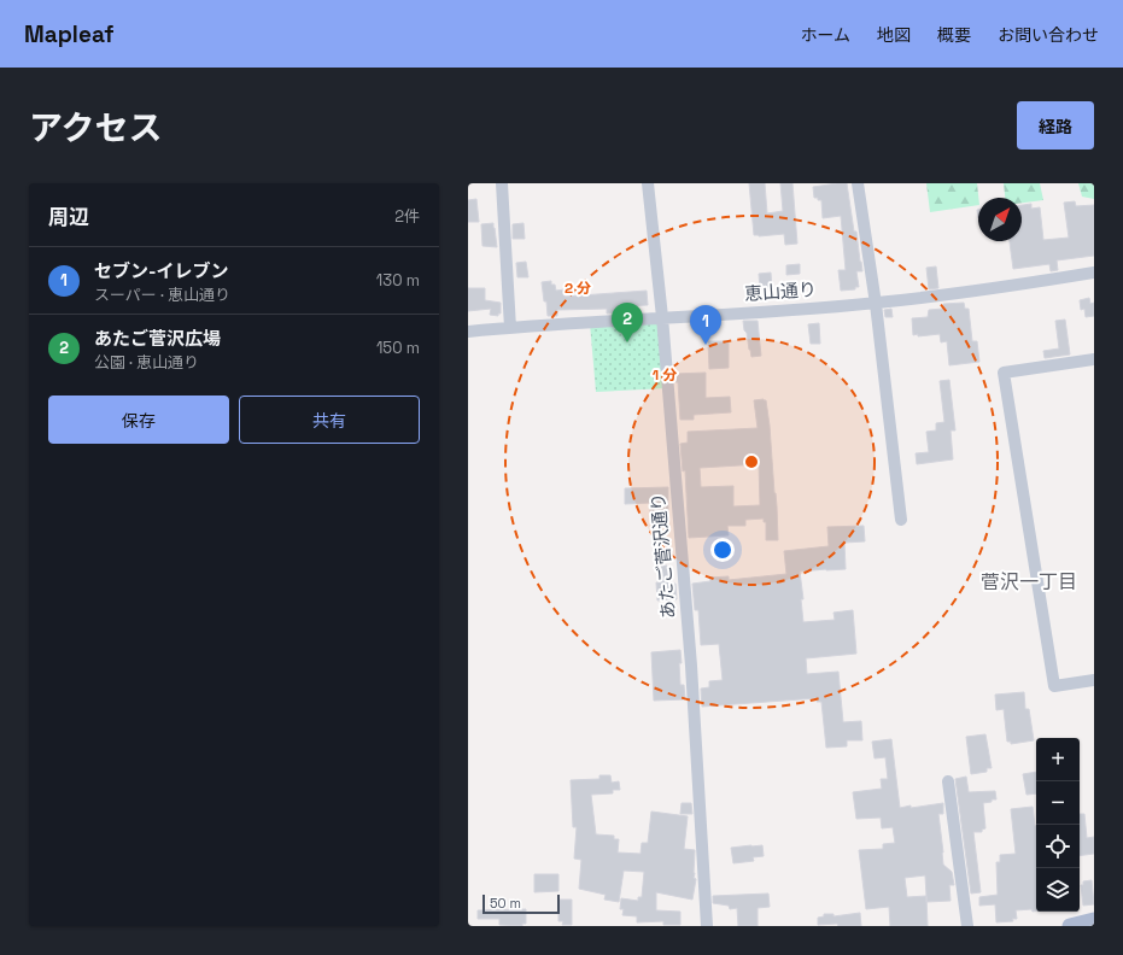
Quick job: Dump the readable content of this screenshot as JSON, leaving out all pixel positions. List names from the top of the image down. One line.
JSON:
{"streets":{"street":["恵山通り","あたご菅沢通り"]},"crossings":[["恵山通り","あたご菅沢通り"]],"districts":["菅沢一丁目"],"scale_bar":"50 m","north":"top right","page":{"header":"Mapleaf","nav":["ホーム","地図","概要","お問い合わせ"],"title":"アクセス","buttons":["経路",["保存","共有"]],"heading":["周辺","2件"],"list":[{"mark":"1","name":"セブン-イレブン","note":"スーパー · 恵山通り","value":"130 m"},{"mark":"2","name":"あたご菅沢広場","note":"公園 · 恵山通り","value":"150 m"}],"pins":["2","1"],"map_buttons":["+","−"],"scale":"50 m"},"rings":["2 分","1 分"]}
